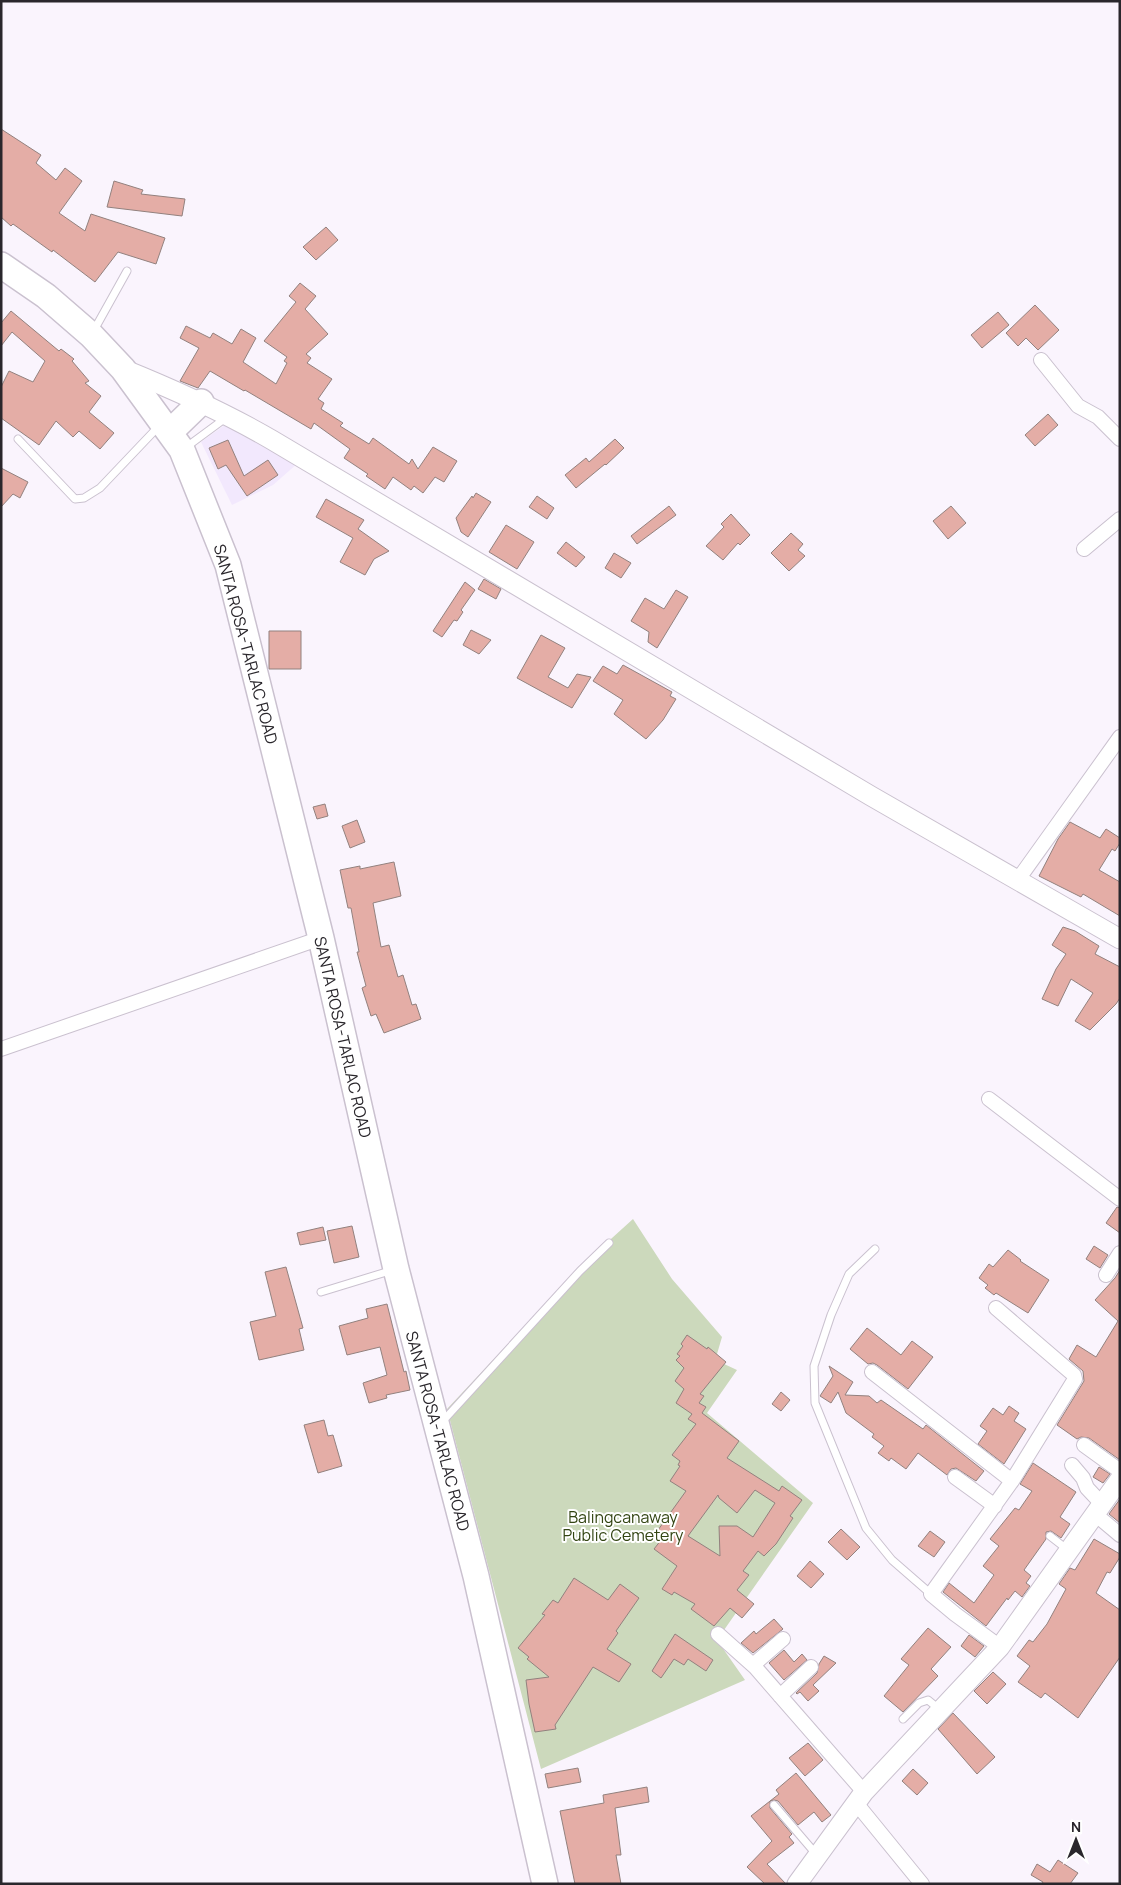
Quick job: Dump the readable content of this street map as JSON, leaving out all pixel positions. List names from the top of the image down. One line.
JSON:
{"streets":{"highway":["SANTA ROSA-TARLAC ROAD"]},"parks":["Balingcanaway Public Cemetery"],"north":"top"}
